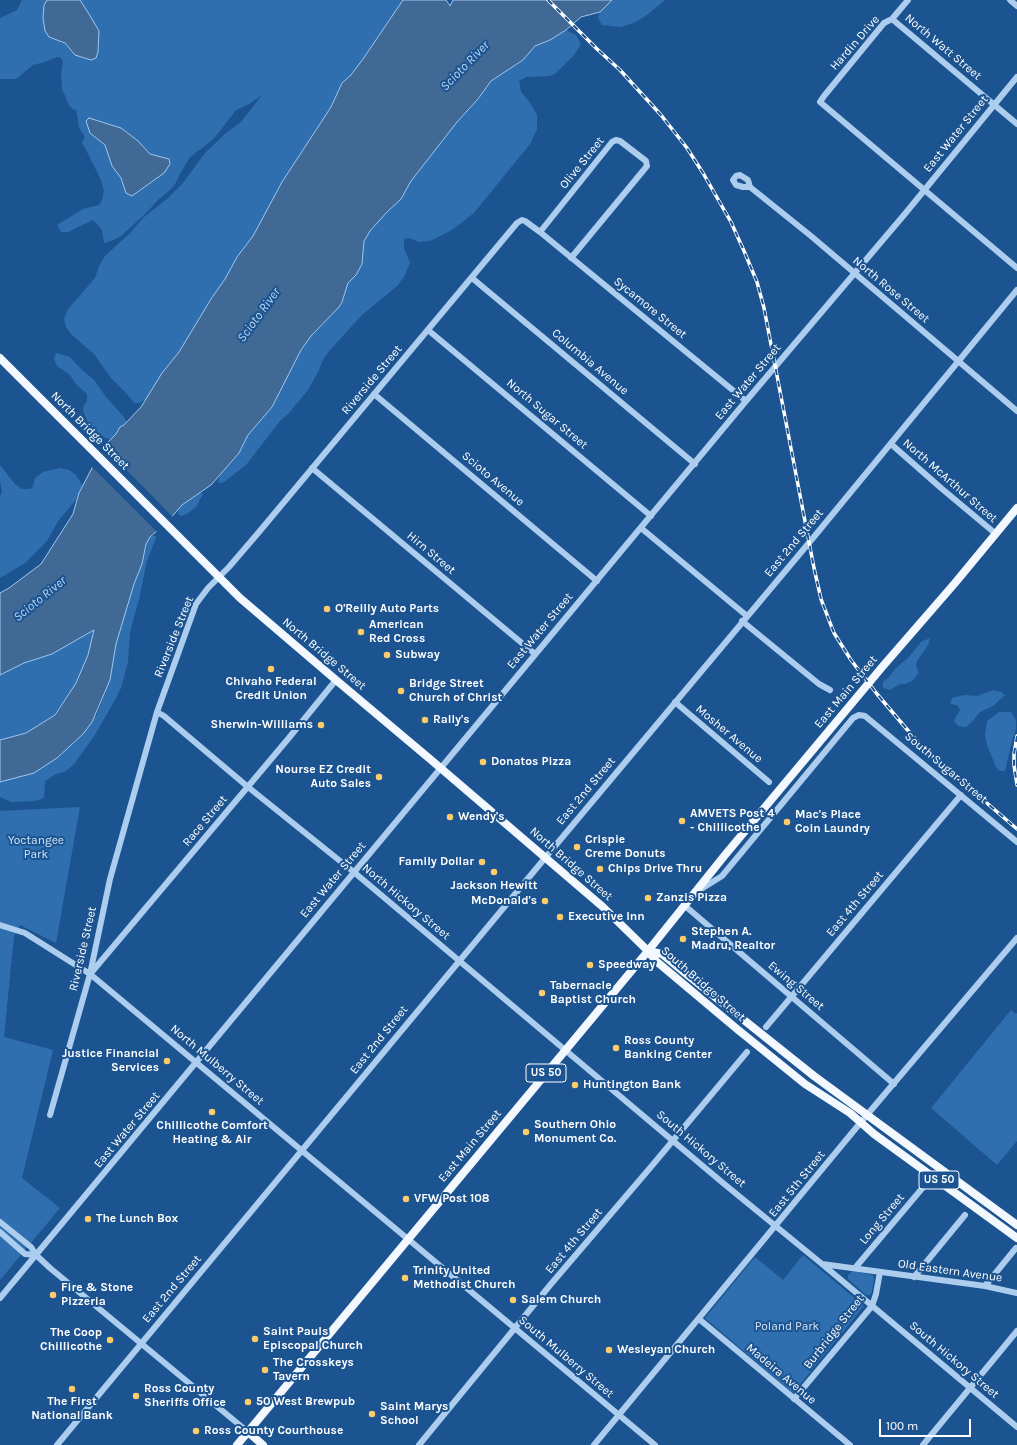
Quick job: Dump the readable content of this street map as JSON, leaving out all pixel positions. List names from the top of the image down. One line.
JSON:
{"streets":{"main road":["North Bridge Street","East Main Street","South Bridge Street","US 50"],"street":["Hardin Drive","North Watt Street","East Water Street","Olive Street","North Rose Street","Sycamore Street","Columbia Avenue","Riverside Street","North Sugar Street","Scioto Avenue","North McArthur Street","East 2nd Street","Hirn Street","Mosher Avenue","South Sugar Street","Race Street","North Hickory Street","East 4th Street","Ewing Street","North Mulberry Street","South Hickory Street","East 5th Street","Long Street","Old Eastern Avenue","Burbridge Street","South Mulberry Street","Madeira Avenue"]},"crossings":[["Hardin Drive","North Watt Street"],["Hardin Drive","East Water Street"],["North Watt Street","East Water Street"],["East Water Street","North Rose Street"],["East Water Street","Sycamore Street"],["East Water Street","Columbia Avenue"],["East Water Street","North Sugar Street"],["East Water Street","North Bridge Street"],["East Water Street","Scioto Avenue"],["East Water Street","Hirn Street"],["East Water Street","North Hickory Street"],["East Water Street","North Mulberry Street"],["Olive Street","Sycamore Street"],["Olive Street","Riverside Street"],["North Rose Street","East 2nd Street"],["Sycamore Street","Riverside Street"],["Columbia Avenue","Riverside Street"],["Riverside Street","North Sugar Street"],["Riverside Street","North Bridge Street"],["Riverside Street","Scioto Avenue"],["Riverside Street","Hirn Street"],["Riverside Street","Race Street"],["Riverside Street","North Hickory Street"],["Riverside Street","North Mulberry Street"],["North Bridge Street","East 2nd Street"],["North Bridge Street","East Main Street"],["North Bridge Street","Race Street"],["North Bridge Street","South Bridge Street"],["North McArthur Street","East 2nd Street"],["North McArthur Street","East Main Street"],["East 2nd Street","Mosher Avenue"],["East 2nd Street","North Hickory Street"],["East 2nd Street","North Mulberry Street"],["East Main Street","South Sugar Street"],["East Main Street","North Hickory Street"],["East Main Street","South Bridge Street"],["East Main Street","Ewing Street"],["East Main Street","North Mulberry Street"],["East Main Street","US 50"],["East Main Street","South Hickory Street"],["East Main Street","South Mulberry Street"],["South Sugar Street","East 4th Street"],["Race Street","North Hickory Street"],["Race Street","North Mulberry Street"],["North Hickory Street","South Hickory Street"],["East 4th Street","Ewing Street"],["East 4th Street","South Hickory Street"],["East 4th Street","South Mulberry Street"],["South Bridge Street","East 5th Street"],["Ewing Street","East 5th Street"],["North Mulberry Street","South Mulberry Street"],["South Hickory Street","East 5th Street"],["South Hickory Street","Burbridge Street"],["East 5th Street","South Mulberry Street"],["East 5th Street","Madeira Avenue"],["Old Eastern Avenue","Burbridge Street"],["Burbridge Street","Madeira Avenue"]],"water":["Scioto River"],"parks":["Yoctangee Park","Poland Park"],"places":["O'Reilly Auto Parts","American Red Cross","Subway","Chivaho Federal Credit Union","Bridge Street Church of Christ","Rally's","Sherwin-Williams","Donatos Pizza","Nourse EZ Credit Auto Sales","Wendy's","AMVETS Post 4 - Chillicothe","Mac's Place Coin Laundry","Crispie Creme Donuts","Family Dollar","Chips Drive Thru","Jackson Hewitt","Zanzis Pizza","McDonald's","Executive Inn","Stephen A. Madru, Realtor","Speedway","Tabernacle Baptist Church","Ross County Banking Center","Justice Financial Services","Huntington Bank","Chillicothe Comfort Heating & Air","Southern Ohio Monument Co.","VFW Post 108","The Lunch Box","Trinity United Methodist Church","Fire & Stone Pizzeria","Salem Church","Saint Pauls Episcopal Church","The Coop Chillicothe","Wesleyan Church","The Crosskeys Tavern","The First National Bank","Ross County Sheriffs Office","50 West Brewpub","Saint Marys School","Ross County Courthouse"],"scale_bar":"100 m"}
